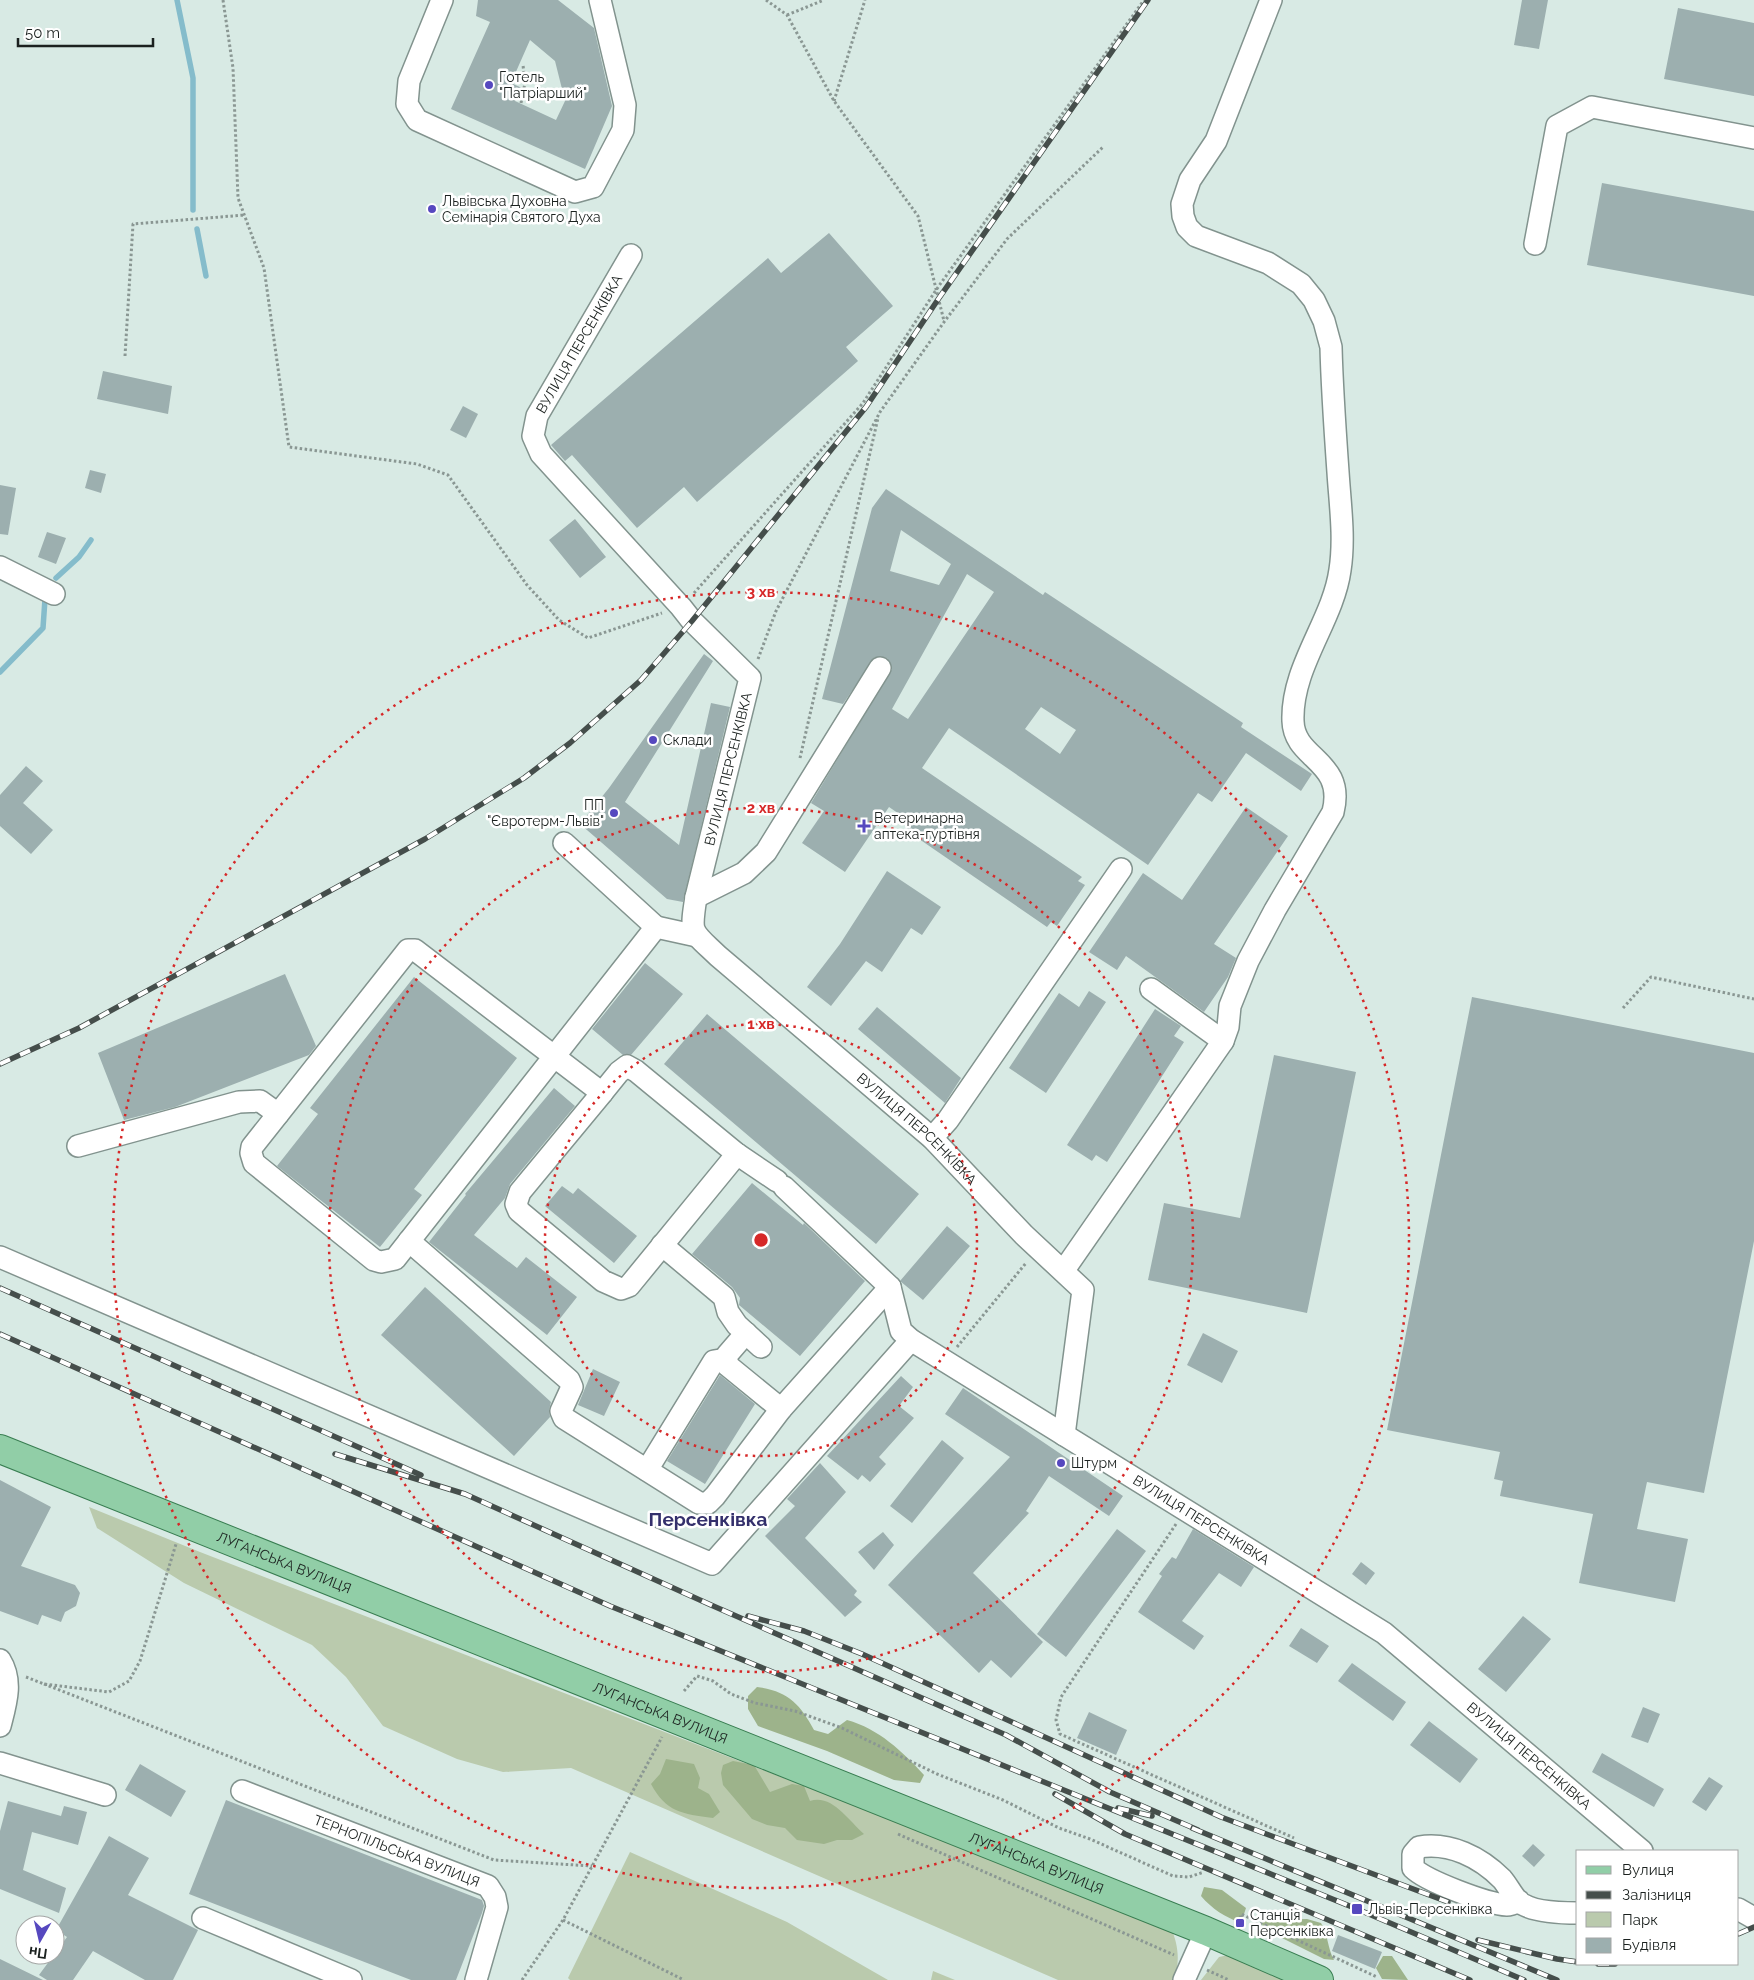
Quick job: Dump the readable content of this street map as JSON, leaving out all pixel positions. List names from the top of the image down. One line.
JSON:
{"streets":{"main road":["ЛУГАНСЬКА ВУЛИЦЯ"],"street":["ВУЛИЦЯ ПЕРСЕНКІВКА","ТЕРНОПІЛЬСЬКА ВУЛИЦЯ"]},"districts":["Персенківка"],"places":{"other":["Готель \"Патріарший\"","Львівська Духовна Семінарія Святого Духа","Склади","ПП \"Євротерм-Львів\"","Штурм"],"health":["Ветеринарна аптека-гуртівня"],"transit":["Львів-Персенківка","Станція Персенківка"]},"legend":["Вулиця","Залізниця","Парк","Будівля"],"scale_bar":"50 m","north":"bottom","rings":["3 хв","2 хв","1 хв"]}
